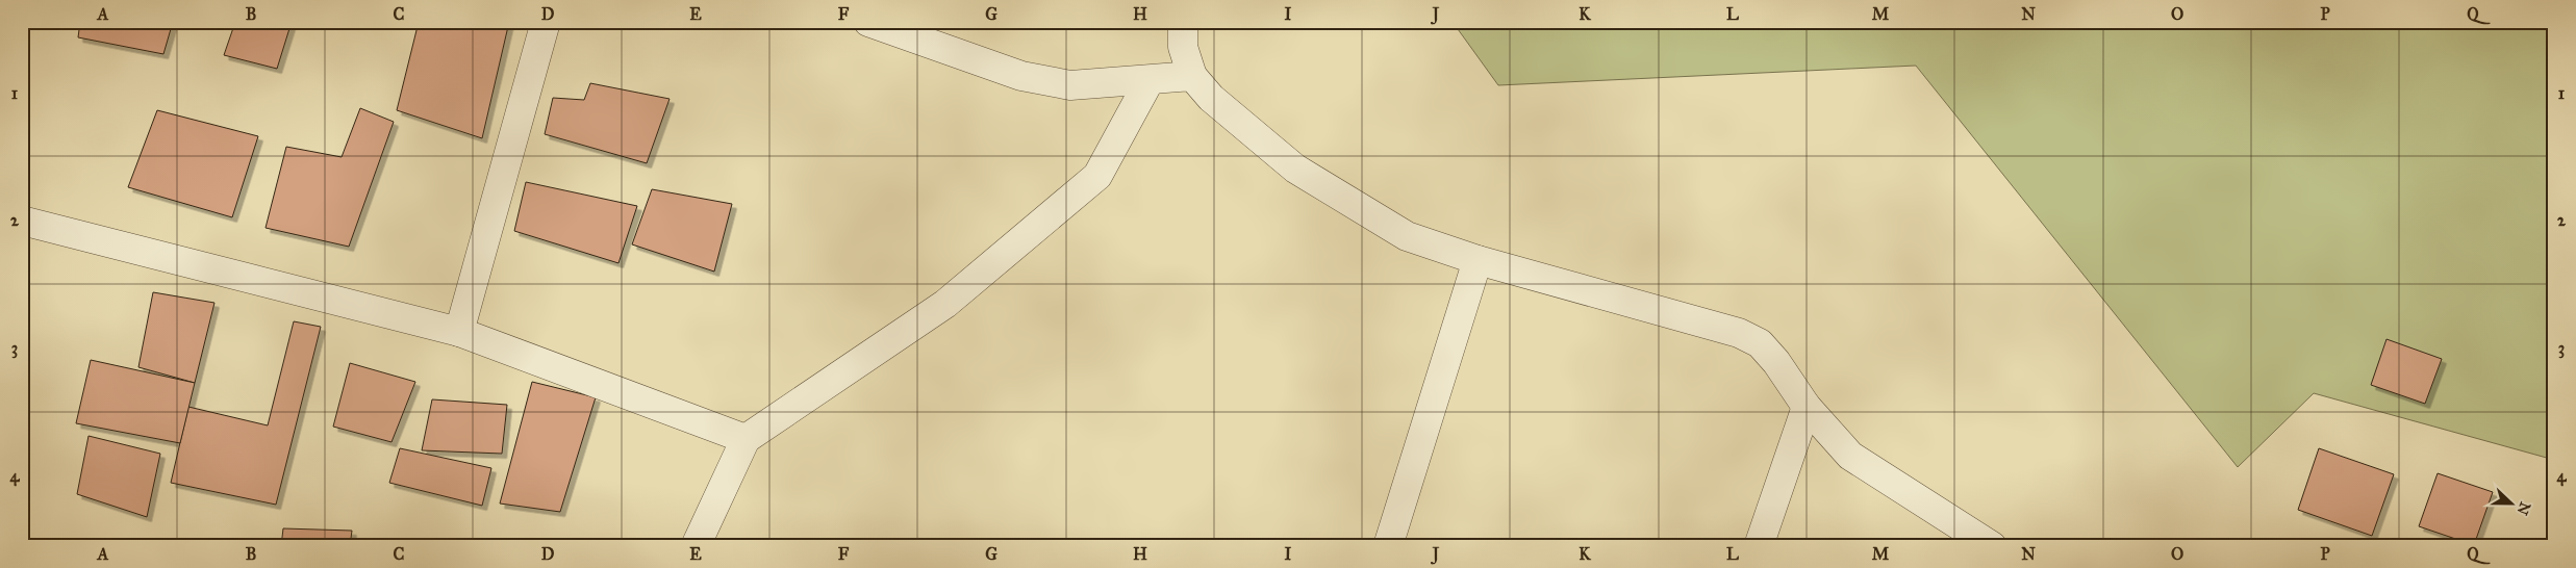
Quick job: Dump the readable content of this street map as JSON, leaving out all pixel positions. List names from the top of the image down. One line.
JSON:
{"north":"right","grid":{"columns":["A","B","C","D","E","F","G","H","I","J","K","L","M","N","O","P","Q"],"rows":["1","2","3","4"]}}
